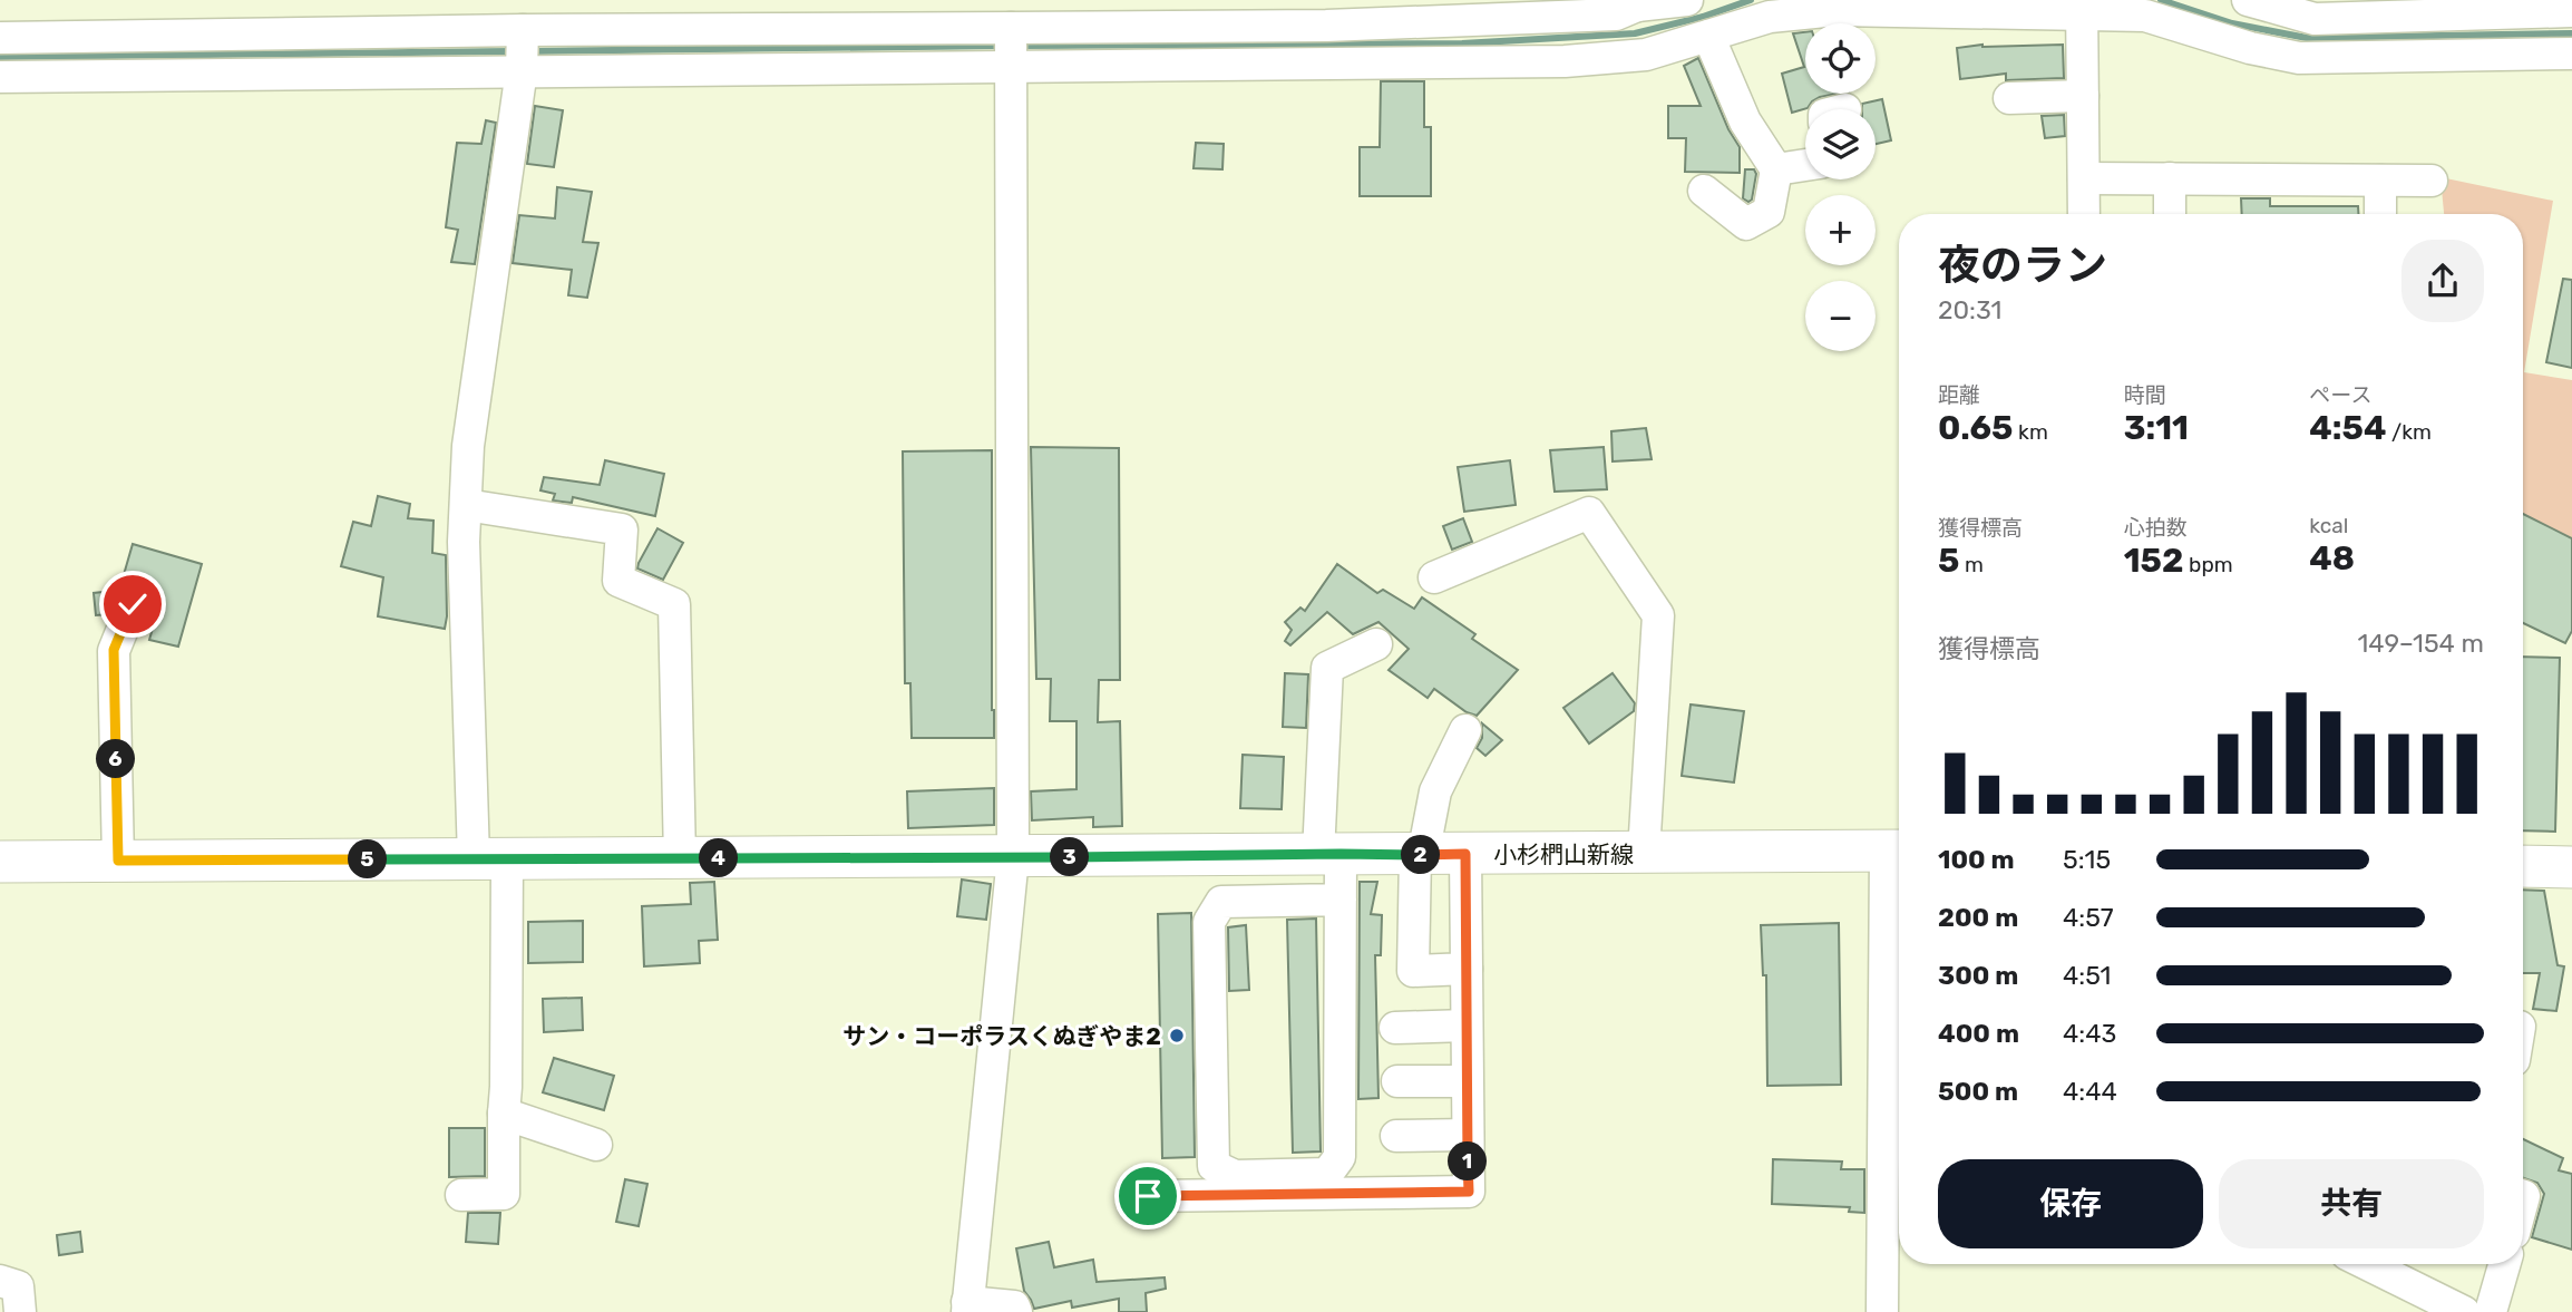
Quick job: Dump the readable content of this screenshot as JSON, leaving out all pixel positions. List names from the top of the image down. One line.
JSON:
{"streets":{"main road":["小杉椚山新線"]},"places":["サン・コーポラスくぬぎやま2"],"page":{"map_buttons":["+","−"],"heading":["夜のラン","20:31"],"stats":[["距離","0.65 km"],["時間","3:11"],["ペース","4:54 /km"],["獲得標高","5 m"],["心拍数","152 bpm"],["kcal","48"]],"chart":["獲得標高","149–154 m"],"pins":["6","2","3","4","5","1"],"list":[{"name":"100 m","note":"5:15"},{"name":"200 m","note":"4:57"},{"name":"300 m","note":"4:51"},{"name":"400 m","note":"4:43"},{"name":"500 m","note":"4:44"}],"buttons":["保存","共有"]}}
